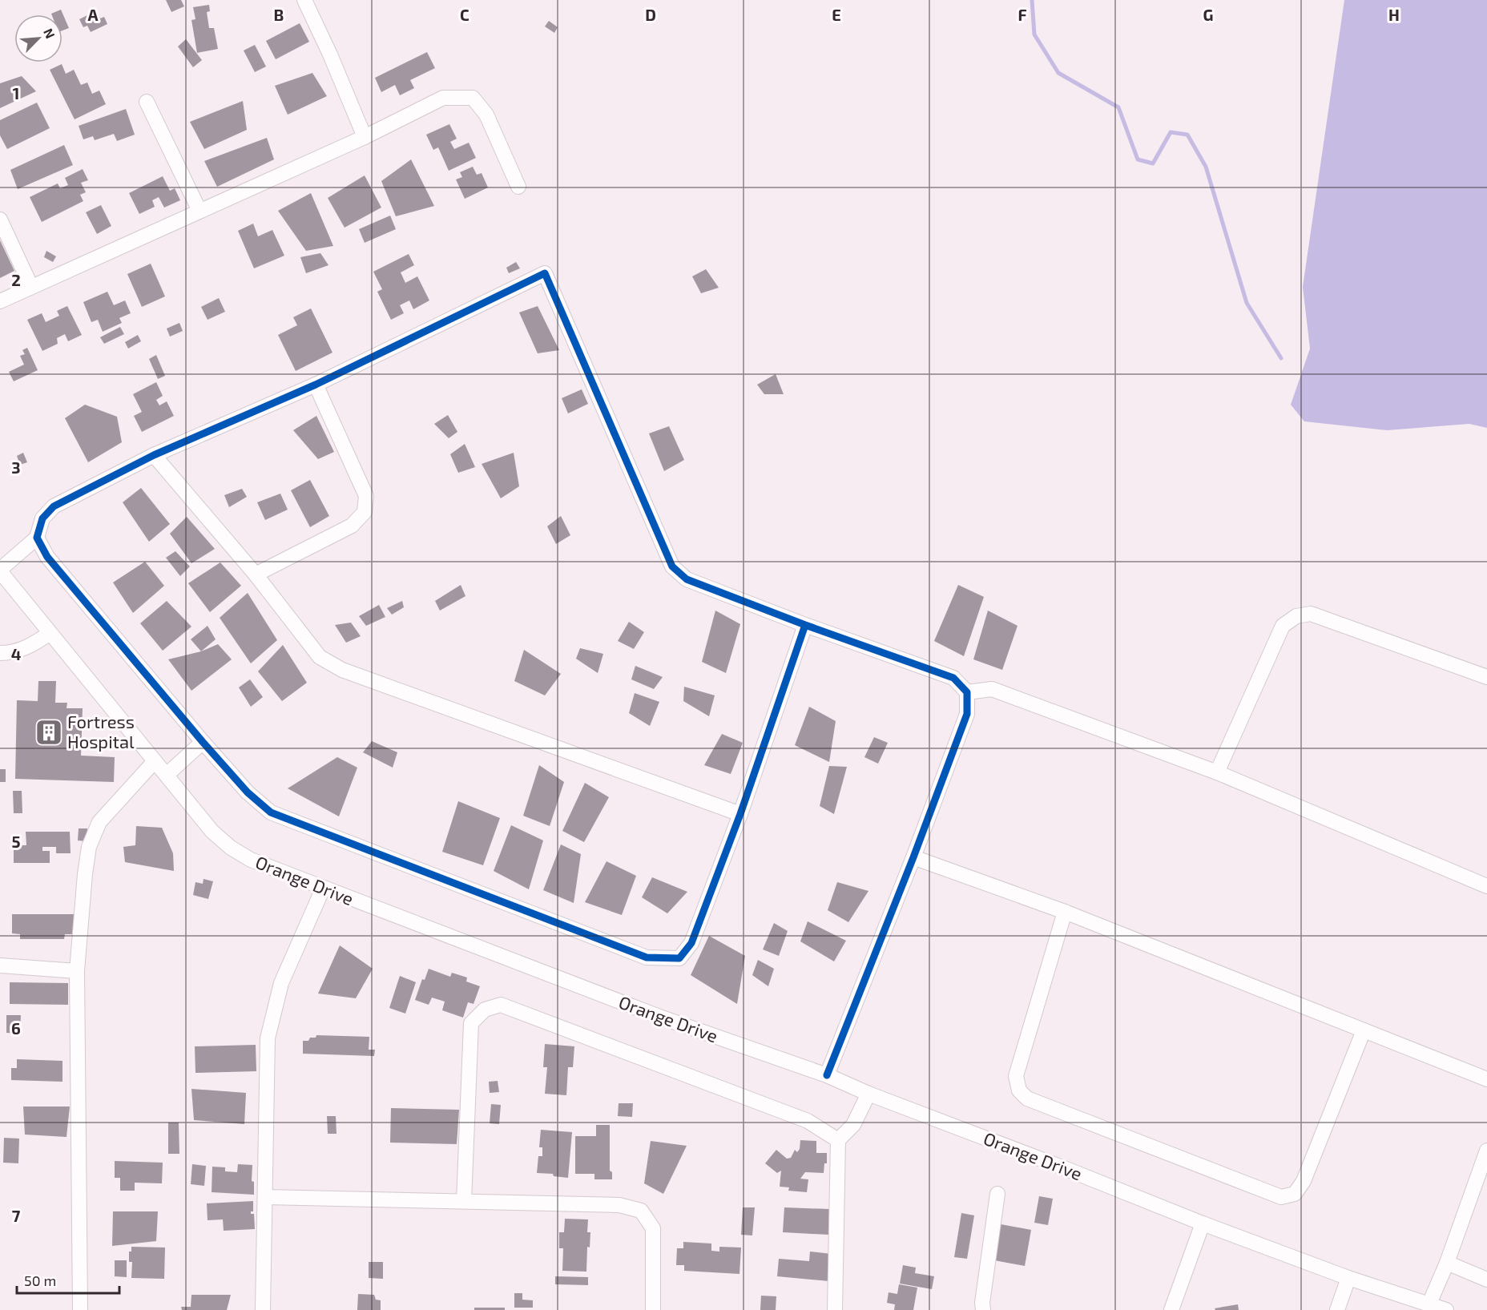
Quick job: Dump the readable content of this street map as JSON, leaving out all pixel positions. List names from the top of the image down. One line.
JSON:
{"streets":{"street":["Orange Drive"]},"places":{"building":["Fortress Hospital"]},"scale_bar":"50 m","north":"top right","grid":{"columns":["A","B","C","D","E","F","G","H"],"rows":["1","2","3","4","5","6","7"]}}
